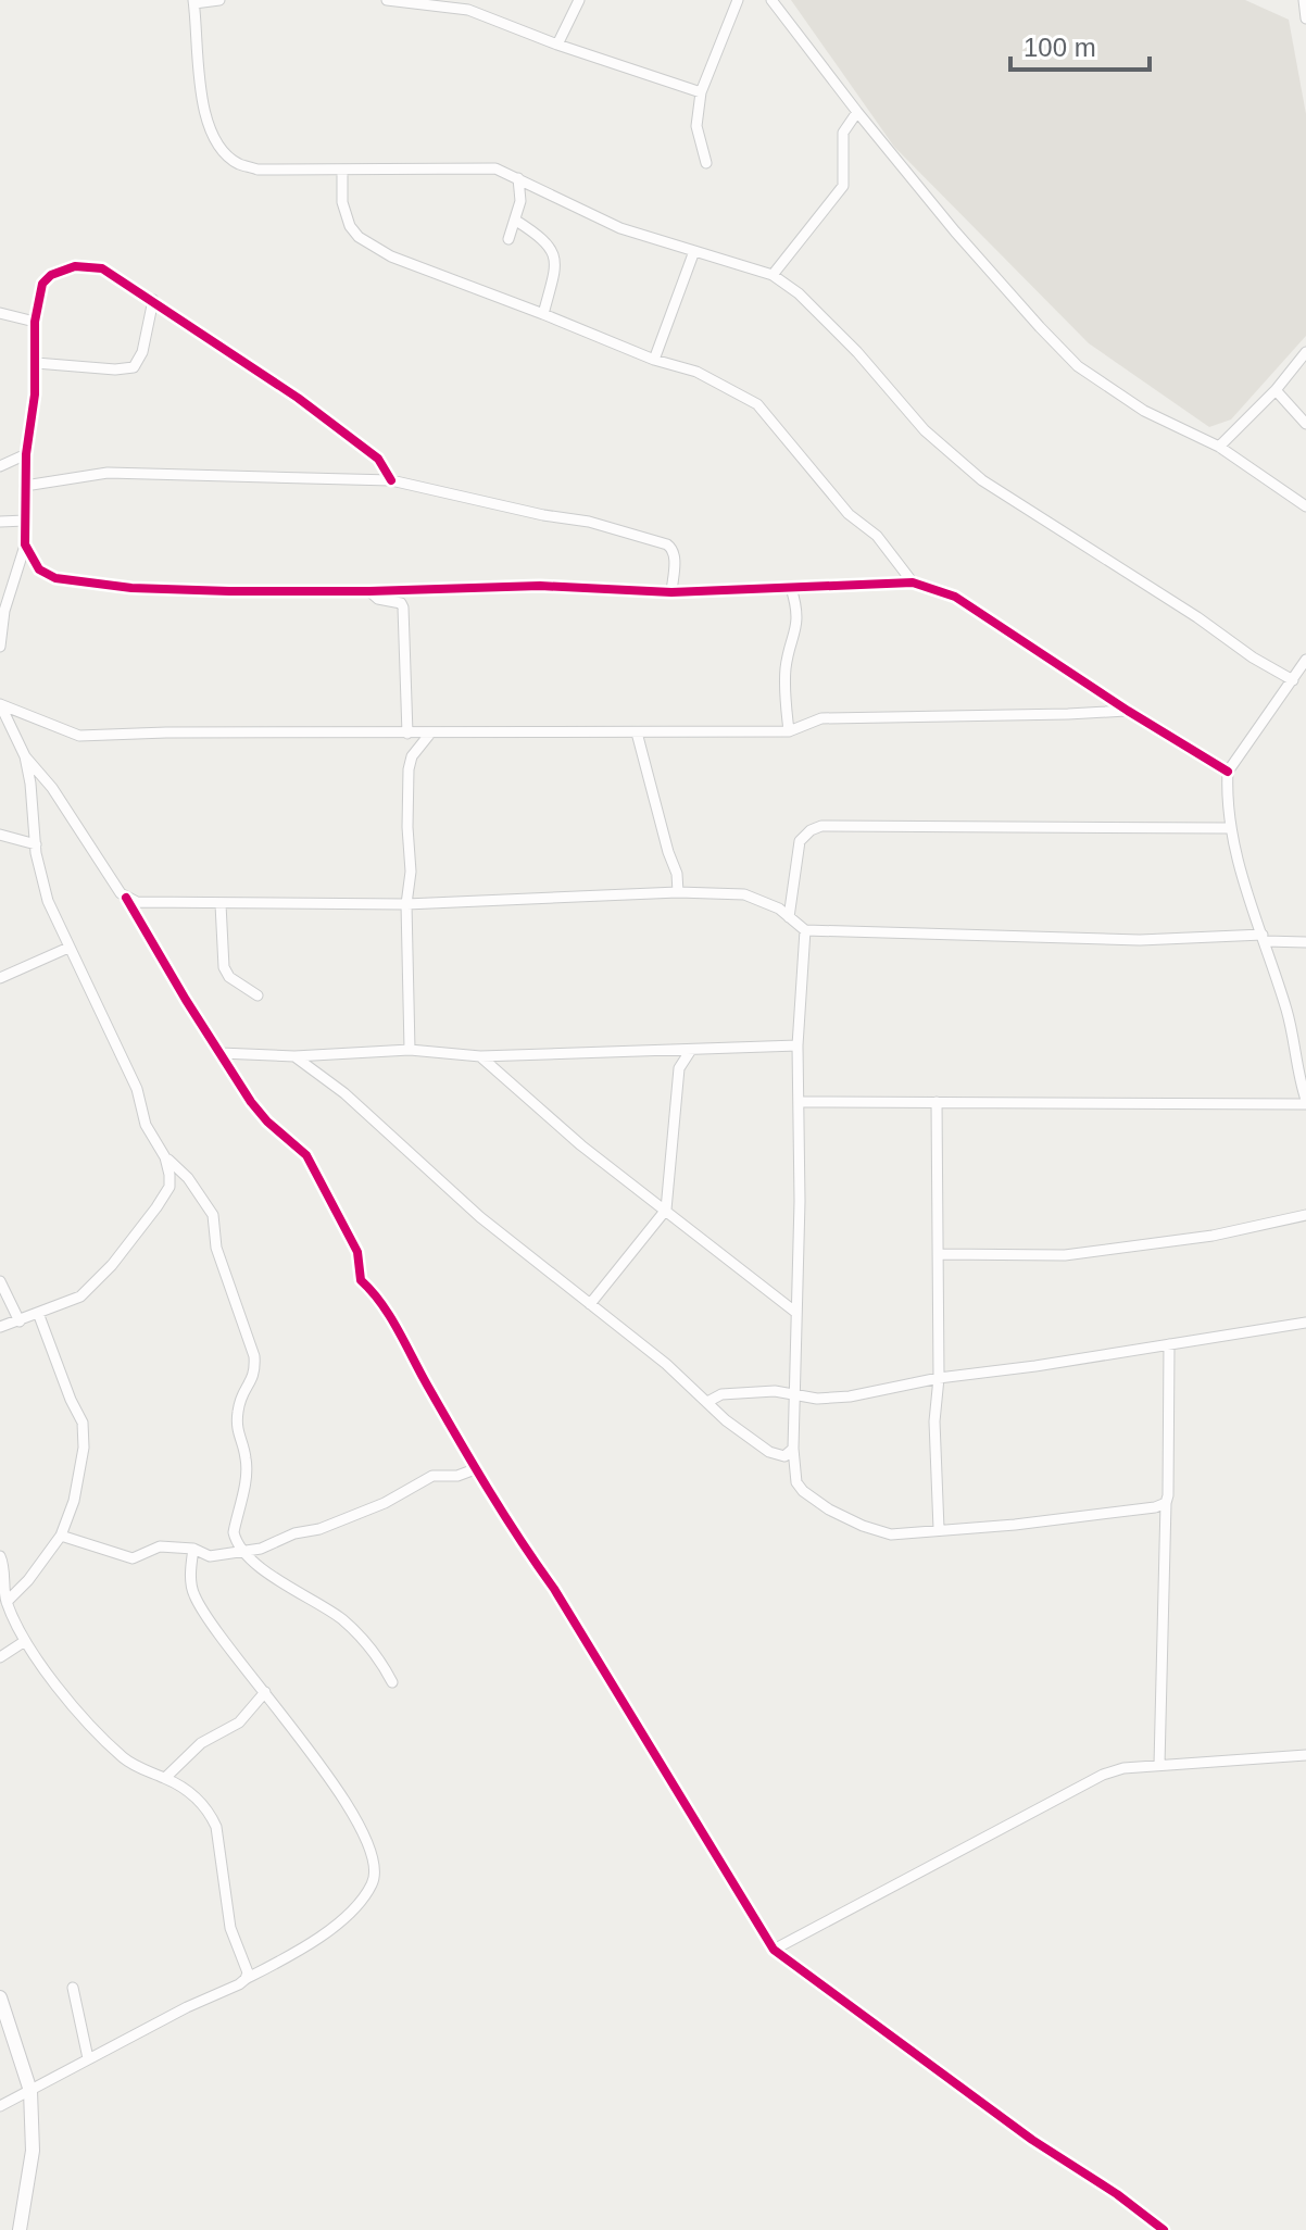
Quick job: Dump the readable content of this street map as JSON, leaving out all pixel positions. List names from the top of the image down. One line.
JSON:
{"scale_bar":"100 m"}
